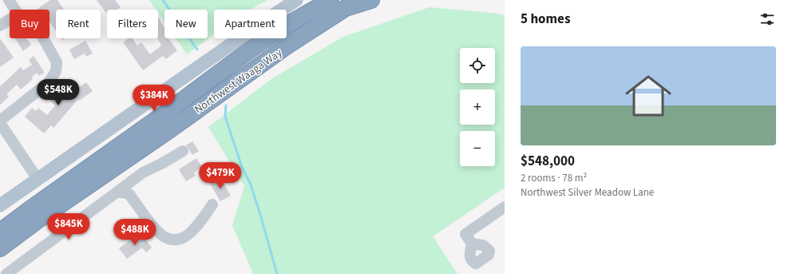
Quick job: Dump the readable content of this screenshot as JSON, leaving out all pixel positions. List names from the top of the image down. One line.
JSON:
{"streets":{"highway":["Northwest Waaga Way"]},"page":{"heading":"5 homes","chip":["Buy","Rent","Filters","New","Apartment"],"list":[{"name":"$548,000","note":"2 rooms · 78 m² · Northwest Silver Meadow Lane"}],"map_buttons":["+","−"],"price":["$548K","$384K","$479K","$845K","$488K"]}}
